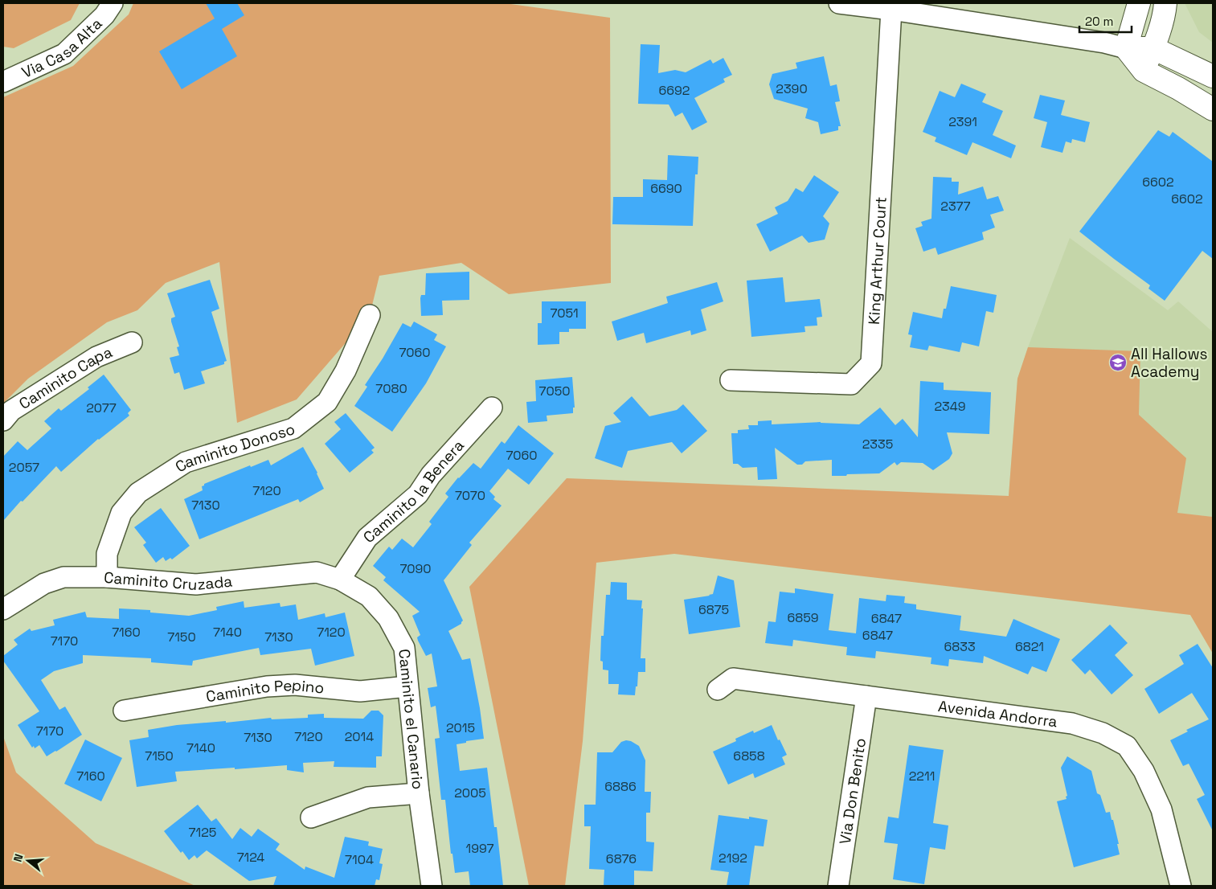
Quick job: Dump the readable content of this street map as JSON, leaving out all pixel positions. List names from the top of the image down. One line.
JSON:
{"streets":{"street":["Via Casa Alta","King Arthur Court","Caminito Capa","Caminito Donoso","Caminito la Benera","Caminito Cruzada","Caminito Pepino","Avenida Andorra","Caminito el Canario","Via Don Benito"]},"crossings":[["Caminito Donoso","Caminito Cruzada"],["Caminito la Benera","Caminito Cruzada"],["Caminito la Benera","Caminito el Canario"],["Caminito Cruzada","Caminito el Canario"],["Caminito Pepino","Caminito el Canario"],["Avenida Andorra","Via Don Benito"]],"places":{"school or university":["All Hallows Academy"]},"house_numbers":["2390","6692","2391","6602","6690","6602","2377","7051","7060","7080","7050","2349","2077","2335","7060","2057","7120","7070","7130","7090","6875","6859","6847","7160","7140","7120","6847","7150","7130","7170","6833","6821","2015","7170","7120","2014","7130","7140","7150","6858","7160","2211","6886","2005","7125","1997","7124","2192","6876","7104"],"scale_bar":"20 m","north":"left"}
